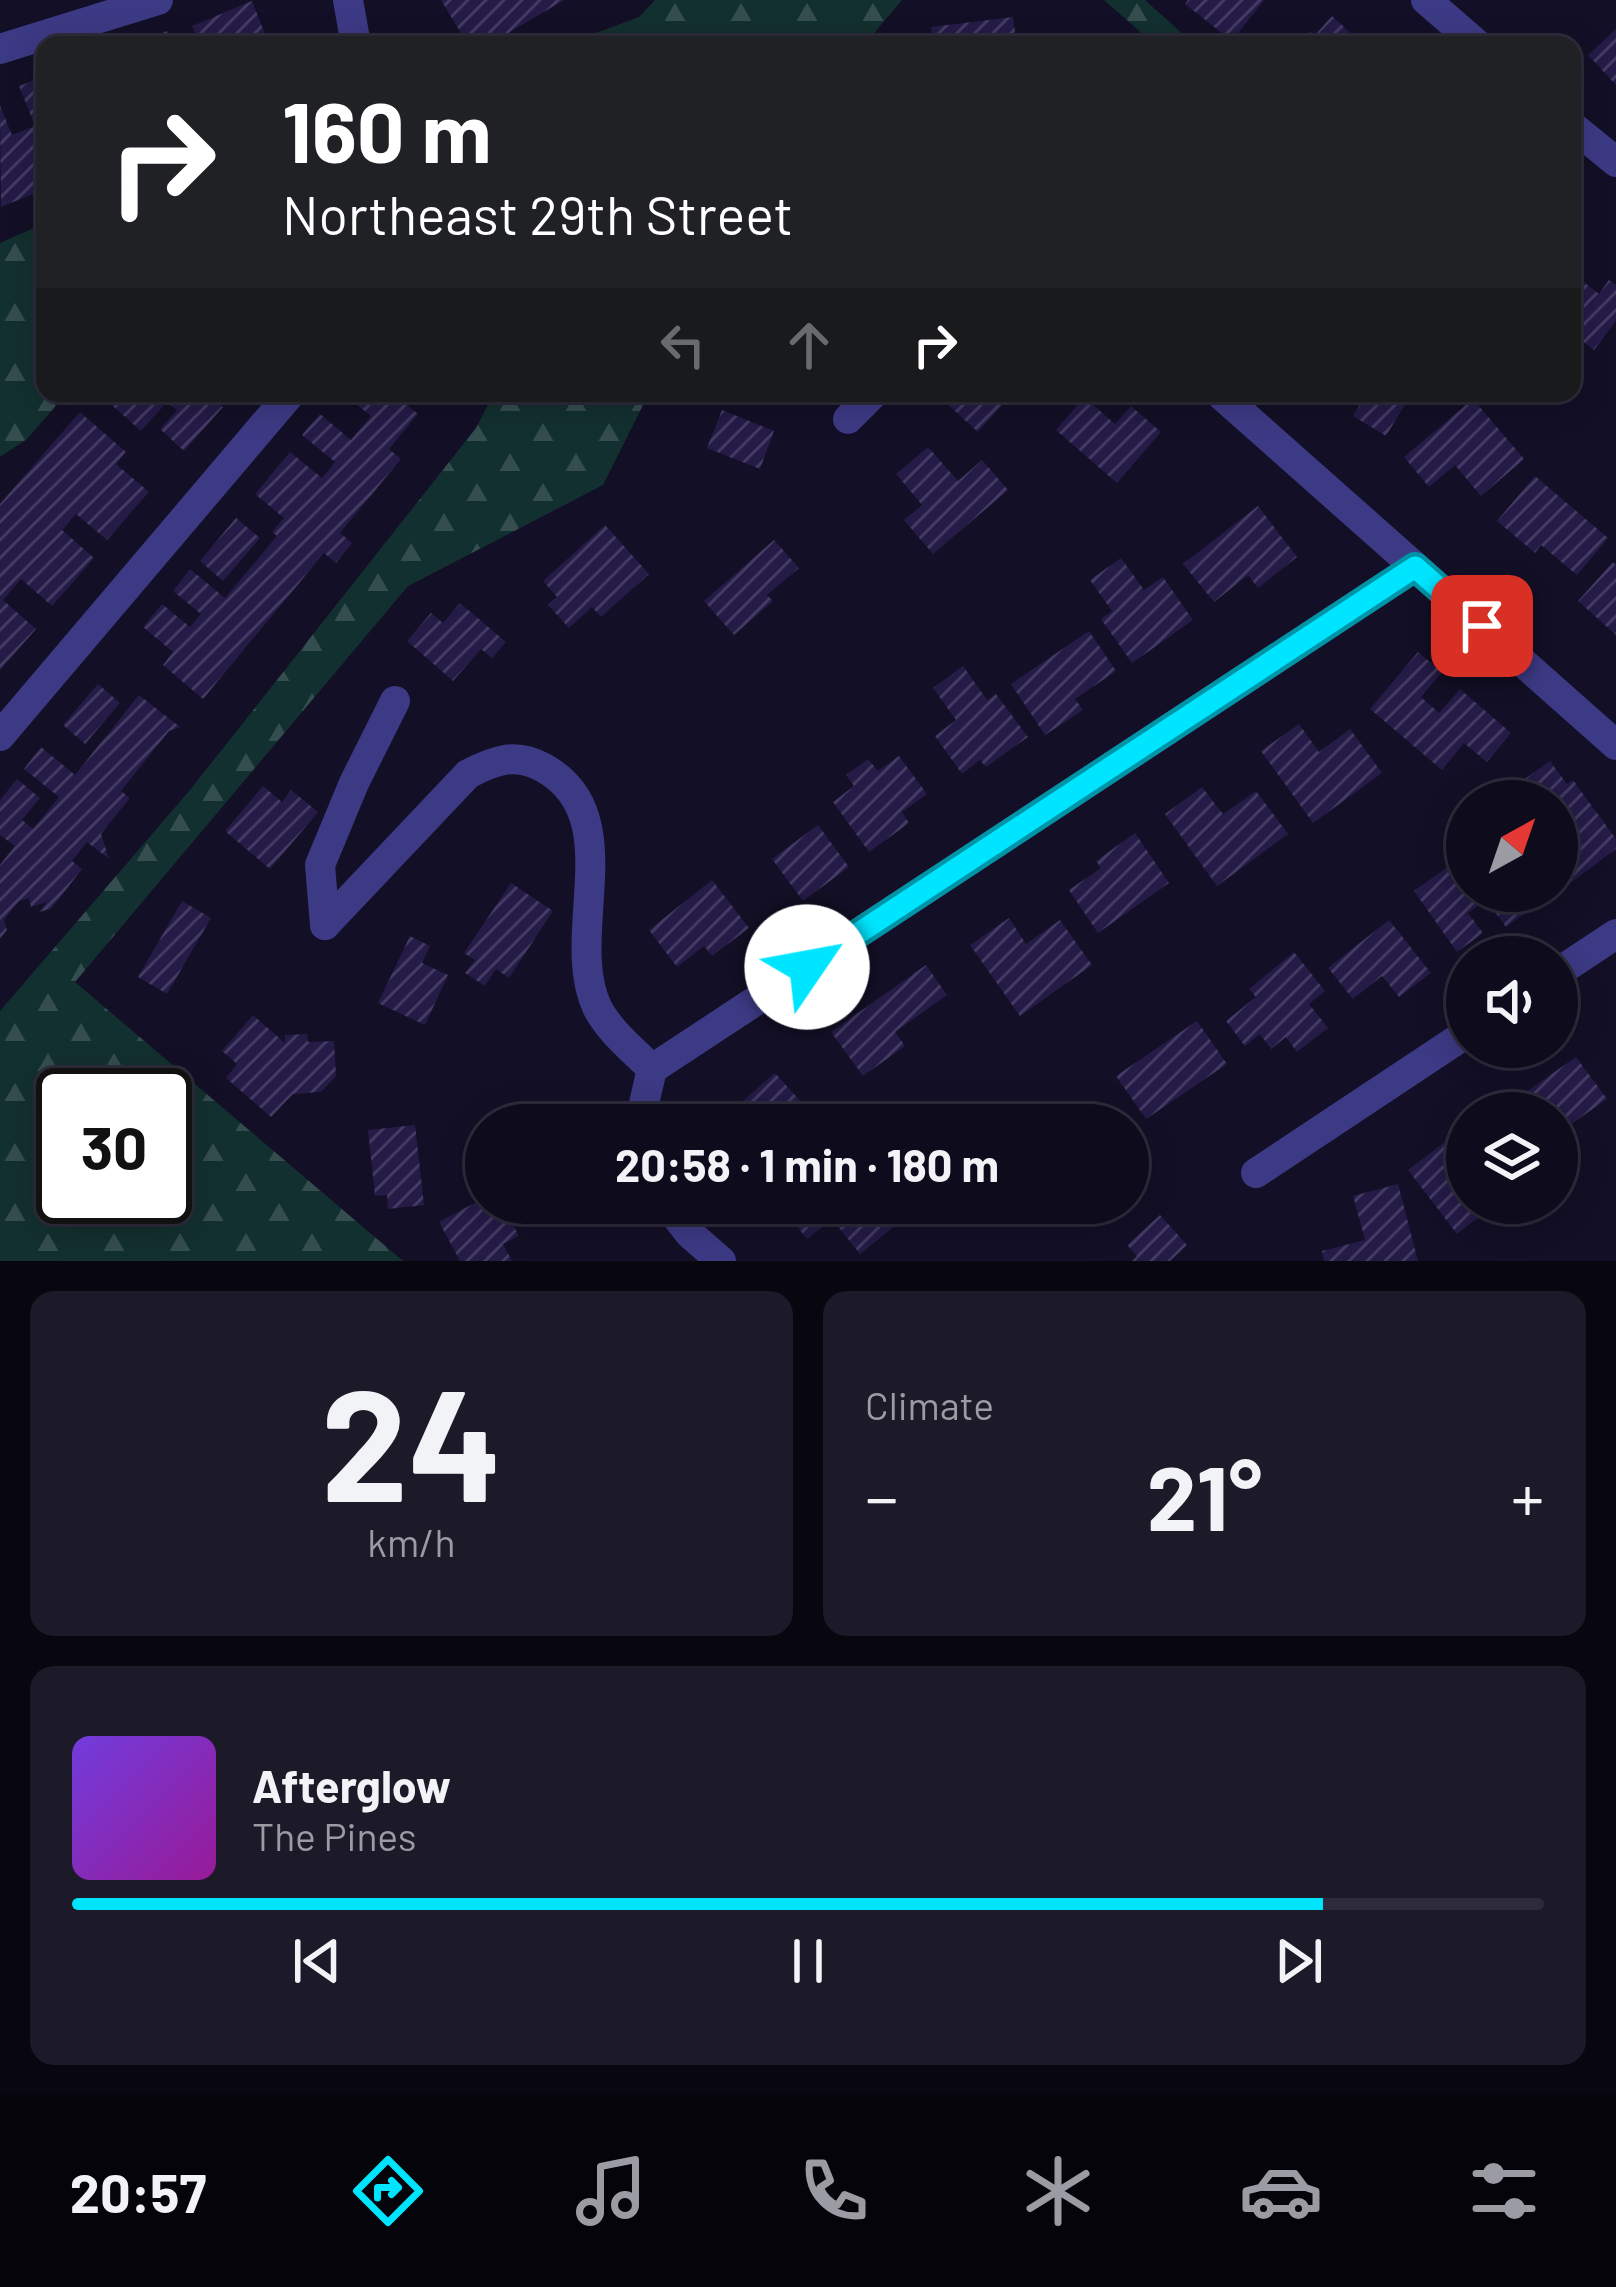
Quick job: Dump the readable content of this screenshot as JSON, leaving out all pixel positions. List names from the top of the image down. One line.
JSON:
{"north":"top right","page":{"turn":["160 m","Northeast 29th Street"],"limit":"30","trip":"20:58 · 1 min · 180 m","tile":[["24","km/h"],"Climate"],"heat":["−","21°","+"],"song":["Afterglow","The Pines"],"tabs":"20:57"}}
